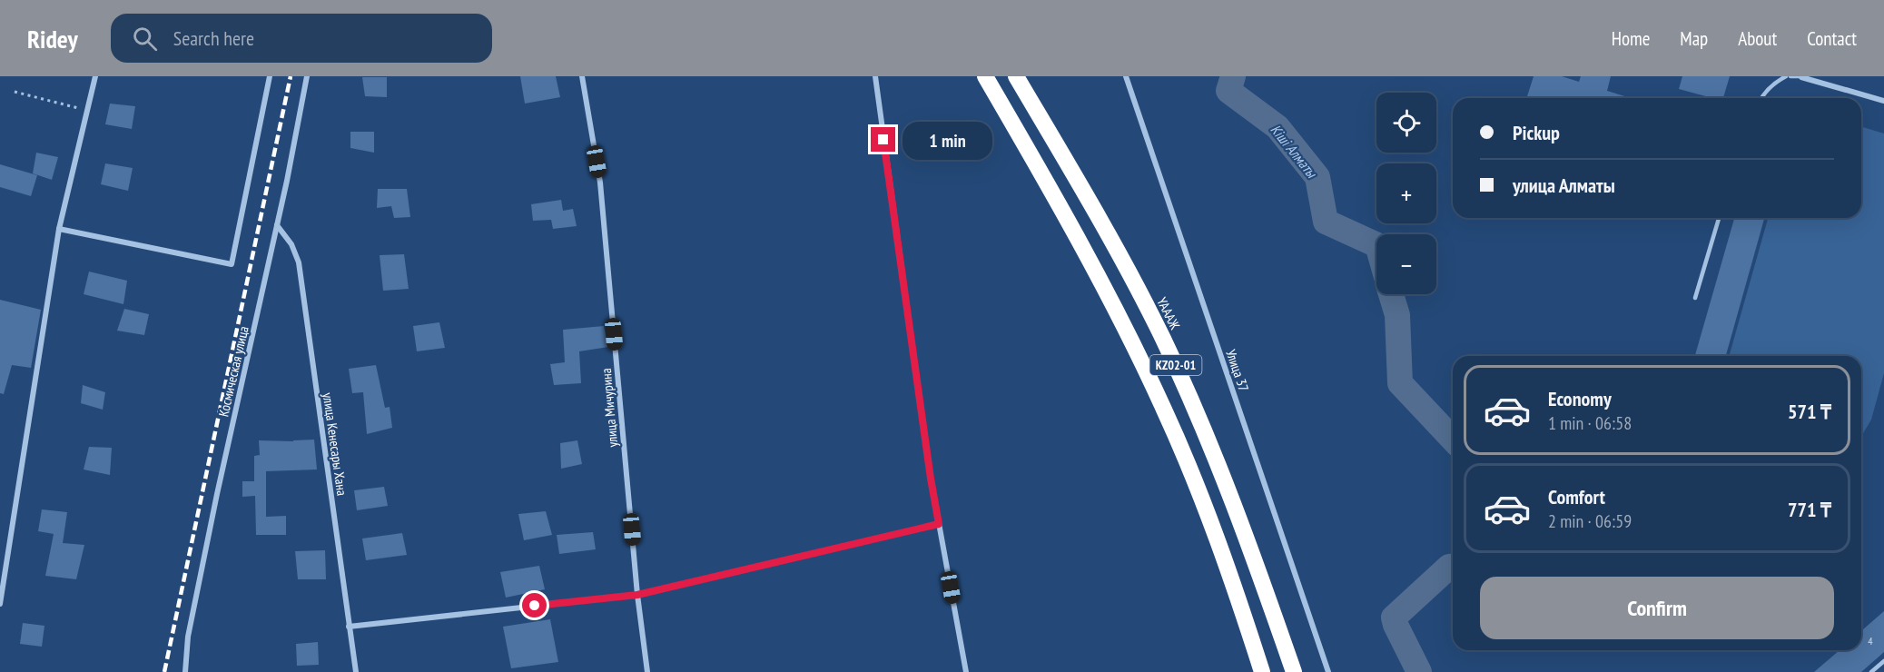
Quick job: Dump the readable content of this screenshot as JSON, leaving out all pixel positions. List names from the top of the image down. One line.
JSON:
{"streets":{"highway":["ҮАААЖ","KZ02-01"],"street":["Улица 37","Космическая улица","улица Мичурина","улица Кенесары Хана"]},"crossings":[["Космическая улица","улица Кенесары Хана"]],"water":["Кіші Алматы"],"house_numbers":["4"],"page":{"header":"Ridey","search":"Search here","nav":["Home","Map","About","Contact"],"map_buttons":["+","−"],"banner":["Pickup","улица Алматы"],"bubble":"1 min","list":[{"name":"Economy","note":"1 min · 06:58","value":"571 ₸"},{"name":"Comfort","note":"2 min · 06:59","value":"771 ₸"}],"buttons":"Confirm"}}
